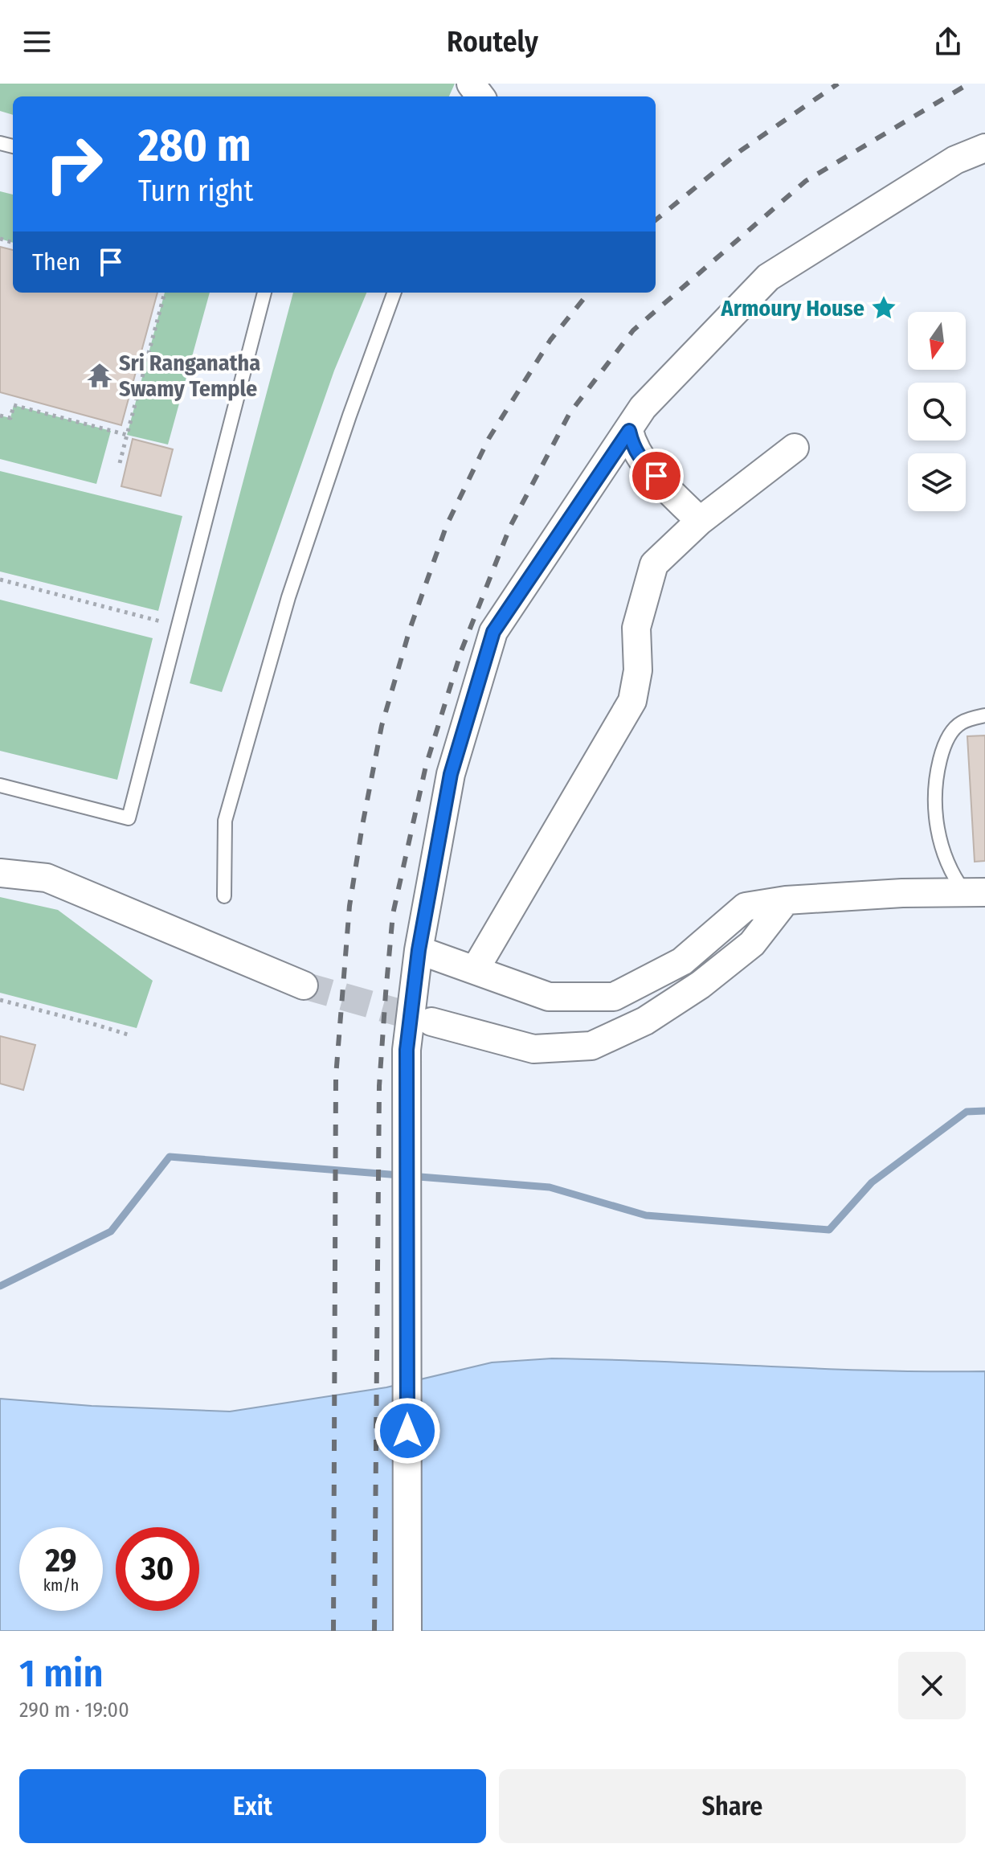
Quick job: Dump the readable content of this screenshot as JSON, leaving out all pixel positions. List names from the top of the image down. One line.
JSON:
{"places":{"place":["Armoury House"],"temple":["Sri Ranganatha Swamy Temple"]},"north":"bottom","page":{"header":"Routely","turn":["280 m","Turn right"],"then":"Then","speed":"29 km/h","limit":"30","heading":["1 min","290 m · 19:00"],"buttons":["Exit","Share"]}}
